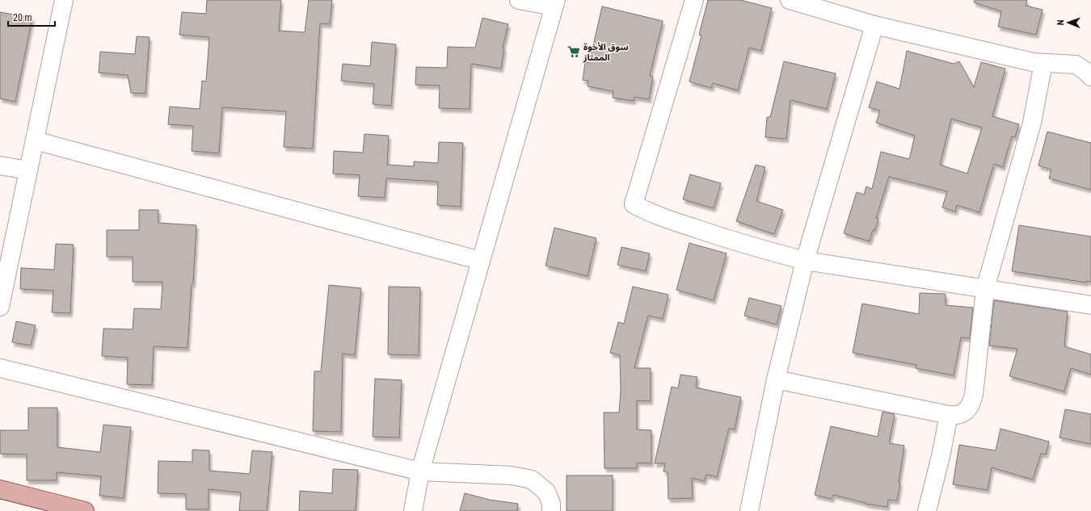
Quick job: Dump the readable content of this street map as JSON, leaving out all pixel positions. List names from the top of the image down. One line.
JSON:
{"places":{"supermarket":["سوق الأخوة الممتاز"]},"scale_bar":"20 m","north":"left"}
